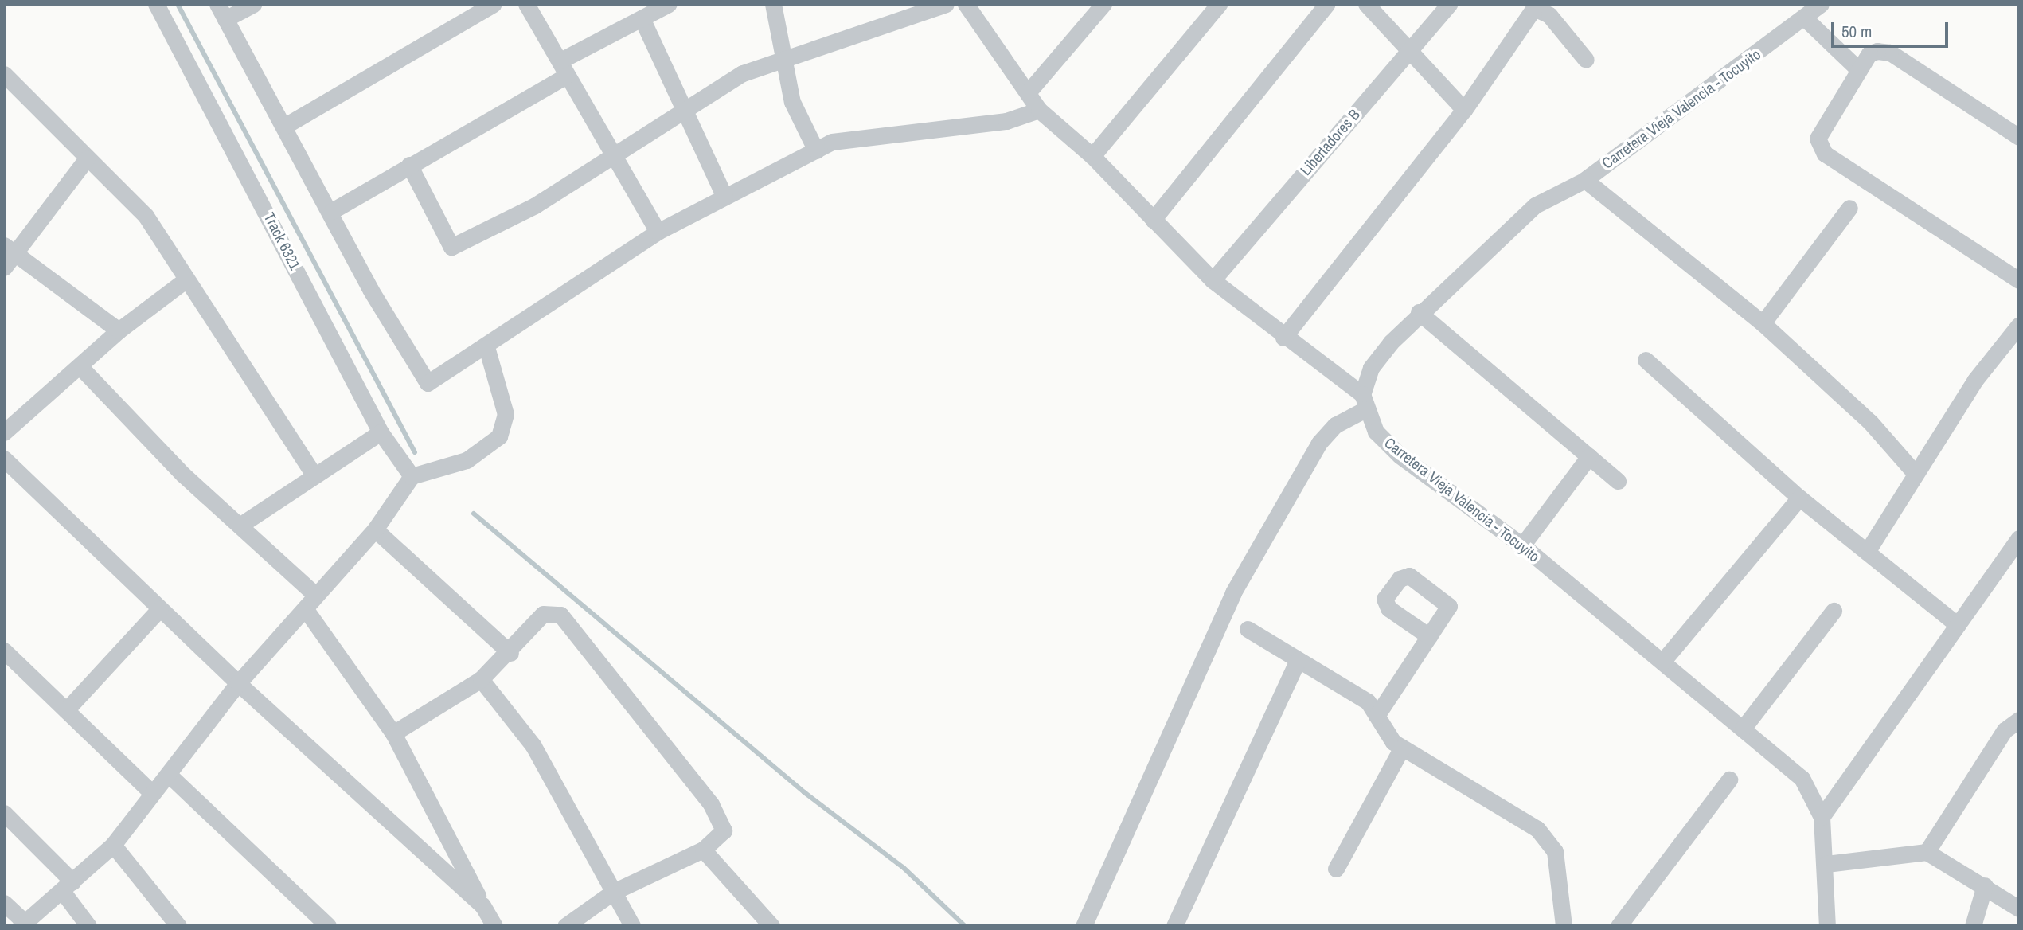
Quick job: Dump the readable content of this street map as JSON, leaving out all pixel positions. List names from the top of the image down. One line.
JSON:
{"streets":{"street":["Carretera Vieja Valencia - Tocuyito","Libertadores B","Track 6321"]},"scale_bar":"50 m"}
